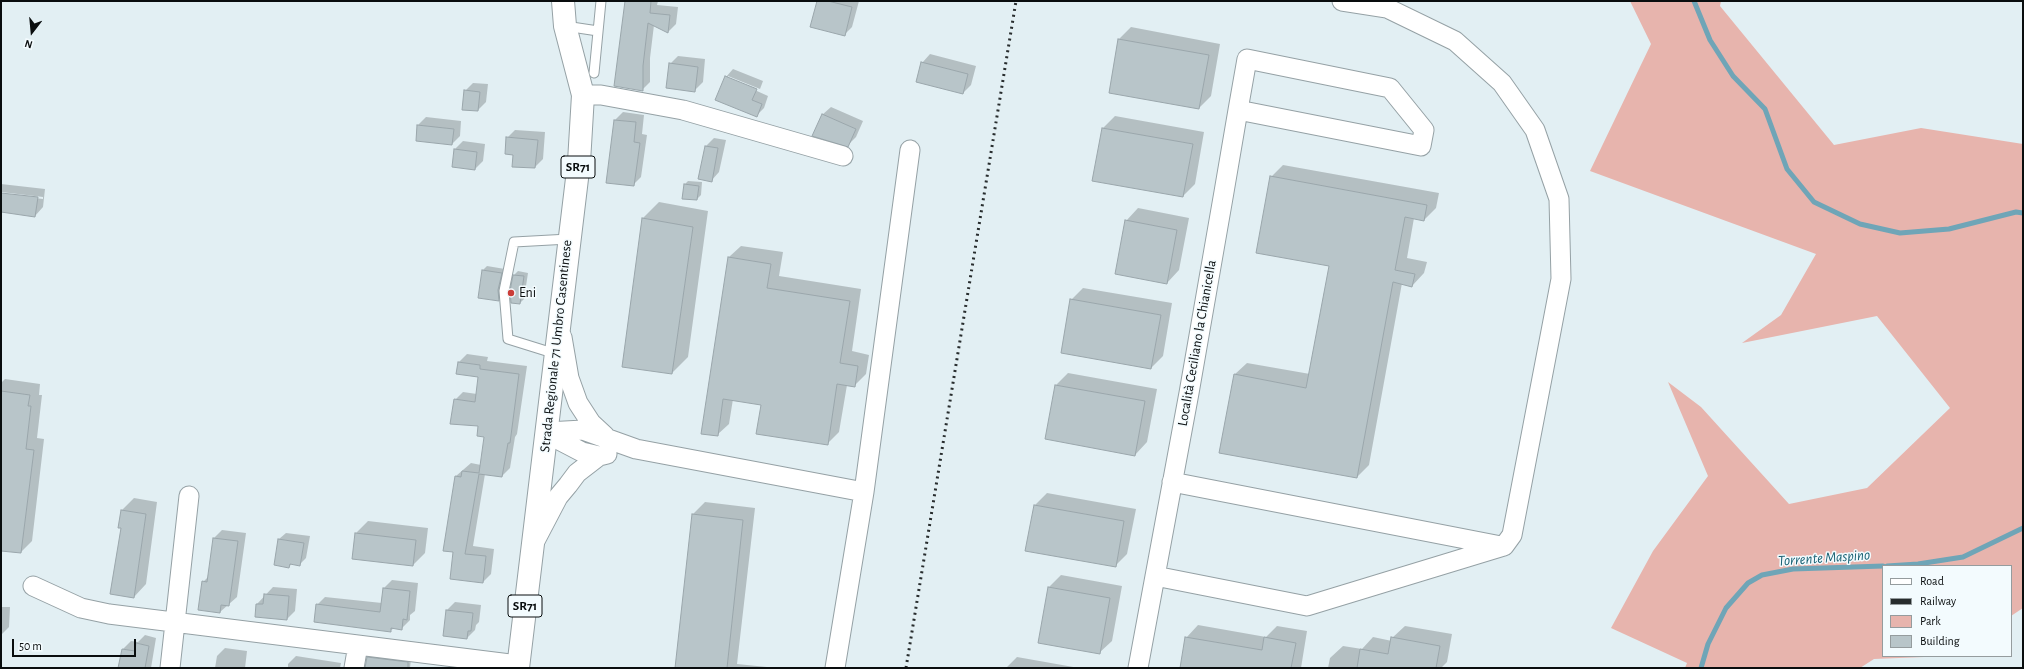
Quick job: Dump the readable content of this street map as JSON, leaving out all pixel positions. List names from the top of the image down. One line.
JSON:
{"streets":{"main road":["SR71","Strada Regionale 71 Umbro Casentinese"],"street":["Località Ceciliano la Chianicella"]},"water":["Torrente Maspino"],"places":["Eni"],"legend":["Road","Railway","Park","Building"],"scale_bar":"50 m","north":"bottom"}
